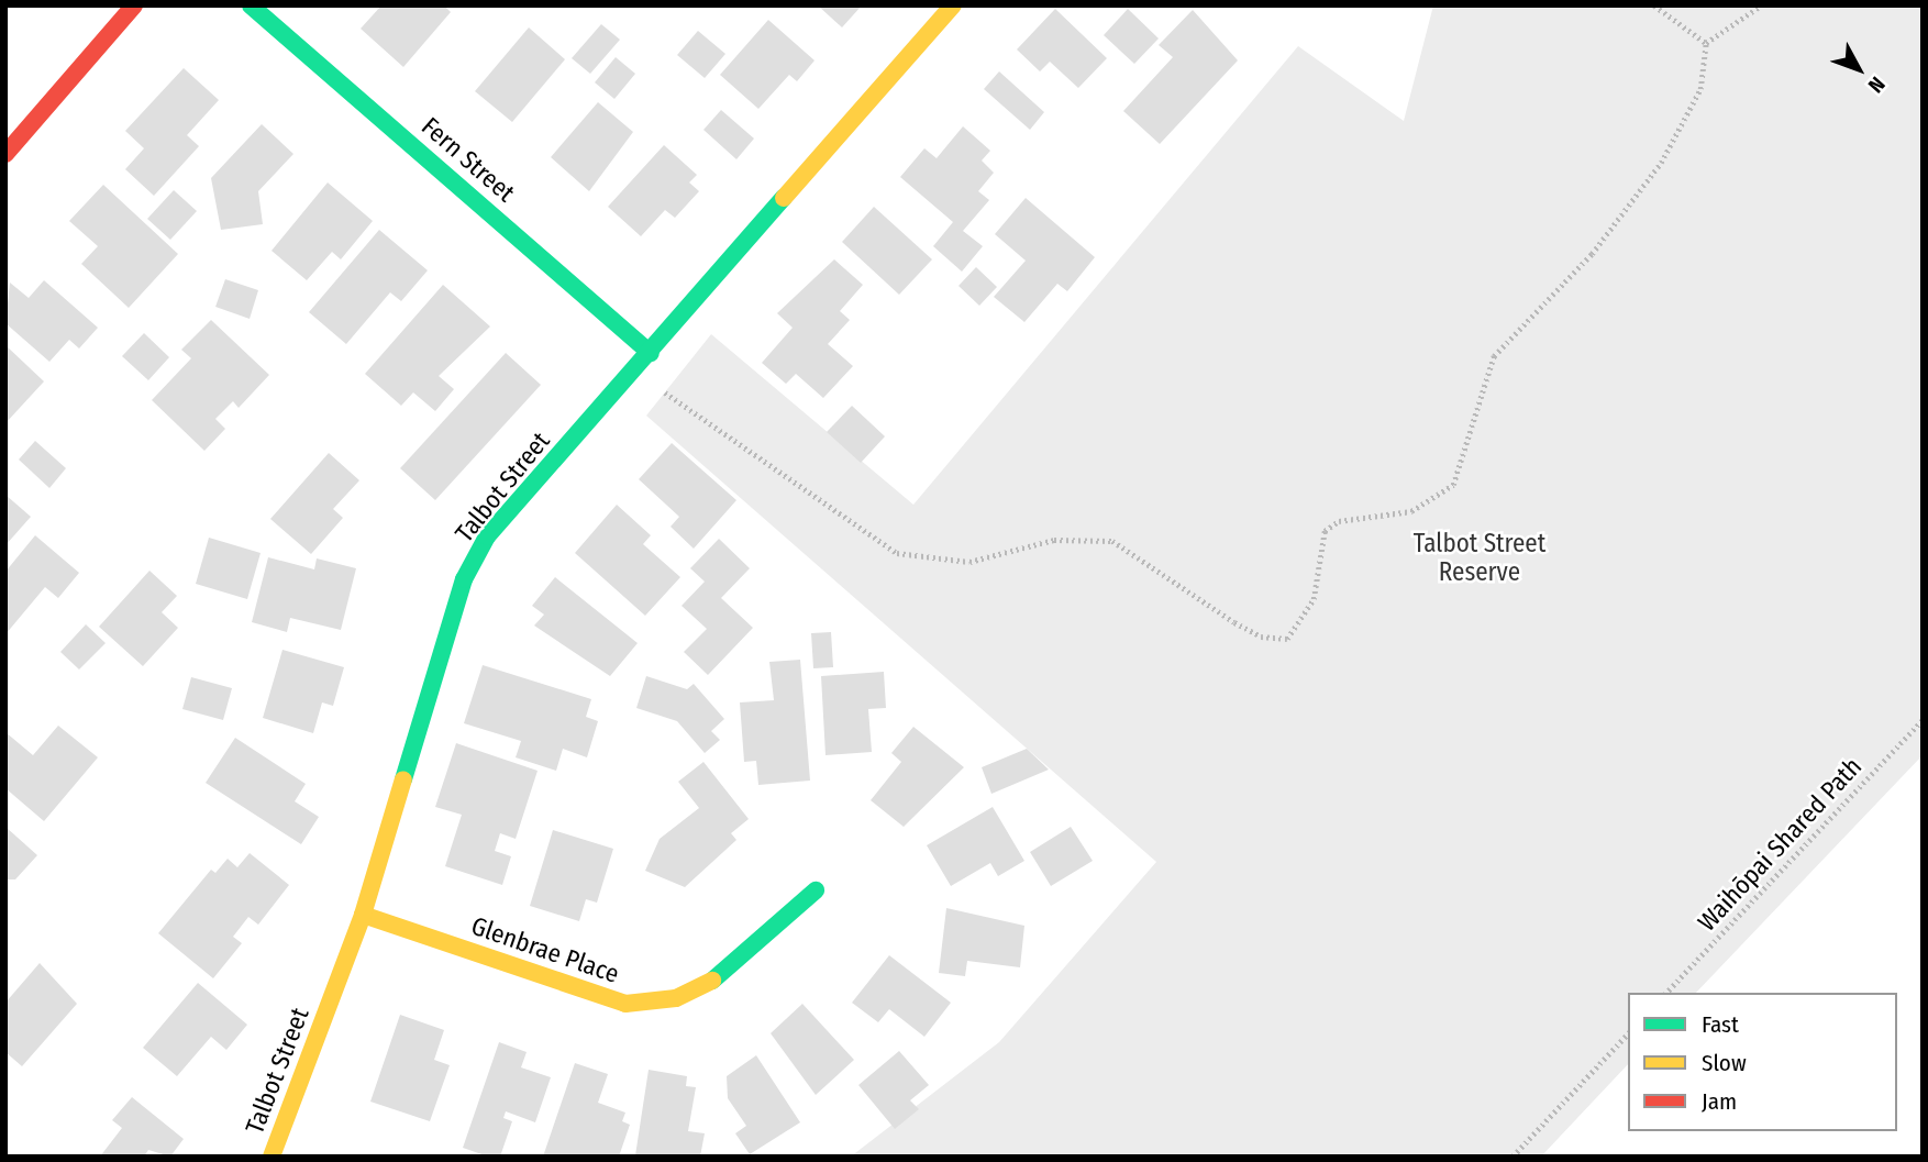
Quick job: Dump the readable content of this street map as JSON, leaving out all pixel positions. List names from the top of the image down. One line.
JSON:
{"streets":{"street":["Fern Street","Talbot Street","Glenbrae Place"],"path":["Waihōpai Shared Path"]},"crossings":[["Fern Street","Talbot Street"],["Talbot Street","Glenbrae Place"]],"parks":["Talbot Street Reserve"],"legend":["Fast","Slow","Jam"],"north":"bottom right"}
